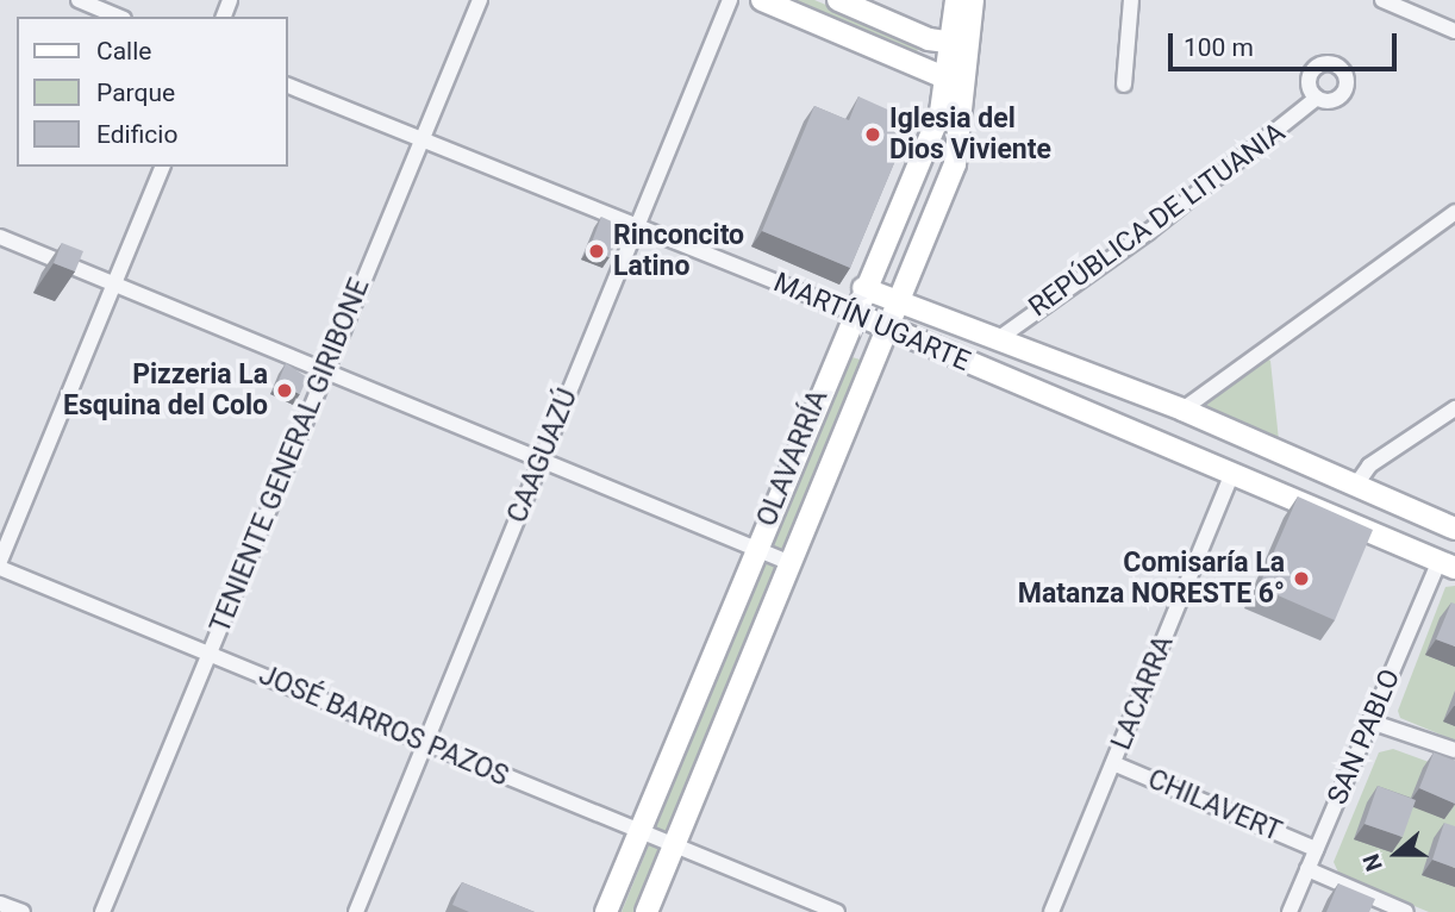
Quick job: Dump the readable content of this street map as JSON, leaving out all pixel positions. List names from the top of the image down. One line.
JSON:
{"streets":{"main road":["MARTÍN UGARTE","OLAVARRÍA"],"street":["REPÚBLICA DE LITUANIA","TENIENTE GENERAL GIRIBONE","CAAGUAZÚ","LACARRA","JOSÉ BARROS PAZOS","SAN PABLO","CHILAVERT"]},"crossings":[["REPÚBLICA DE LITUANIA","MARTÍN UGARTE"],["MARTÍN UGARTE","TENIENTE GENERAL GIRIBONE"],["MARTÍN UGARTE","CAAGUAZÚ"],["MARTÍN UGARTE","OLAVARRÍA"],["MARTÍN UGARTE","LACARRA"],["MARTÍN UGARTE","SAN PABLO"],["TENIENTE GENERAL GIRIBONE","JOSÉ BARROS PAZOS"],["CAAGUAZÚ","JOSÉ BARROS PAZOS"],["OLAVARRÍA","JOSÉ BARROS PAZOS"],["LACARRA","CHILAVERT"],["SAN PABLO","CHILAVERT"]],"places":["Iglesia del Dios Viviente","Rinconcito Latino","Pizzeria La Esquina del Colo","Comisaría La Matanza NORESTE 6°"],"legend":["Calle","Parque","Edificio"],"scale_bar":"100 m","north":"left"}
